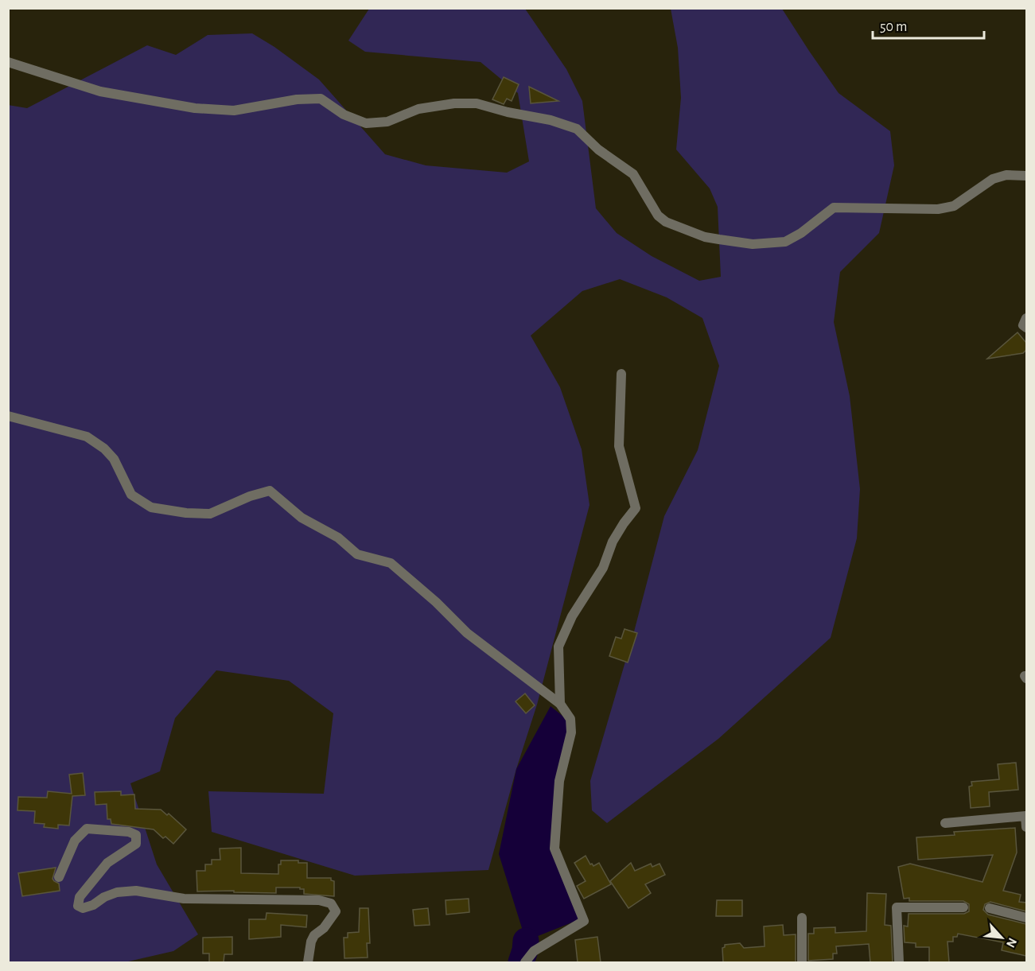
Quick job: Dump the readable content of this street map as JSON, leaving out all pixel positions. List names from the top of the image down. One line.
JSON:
{"scale_bar":"50 m","north":"bottom right"}
